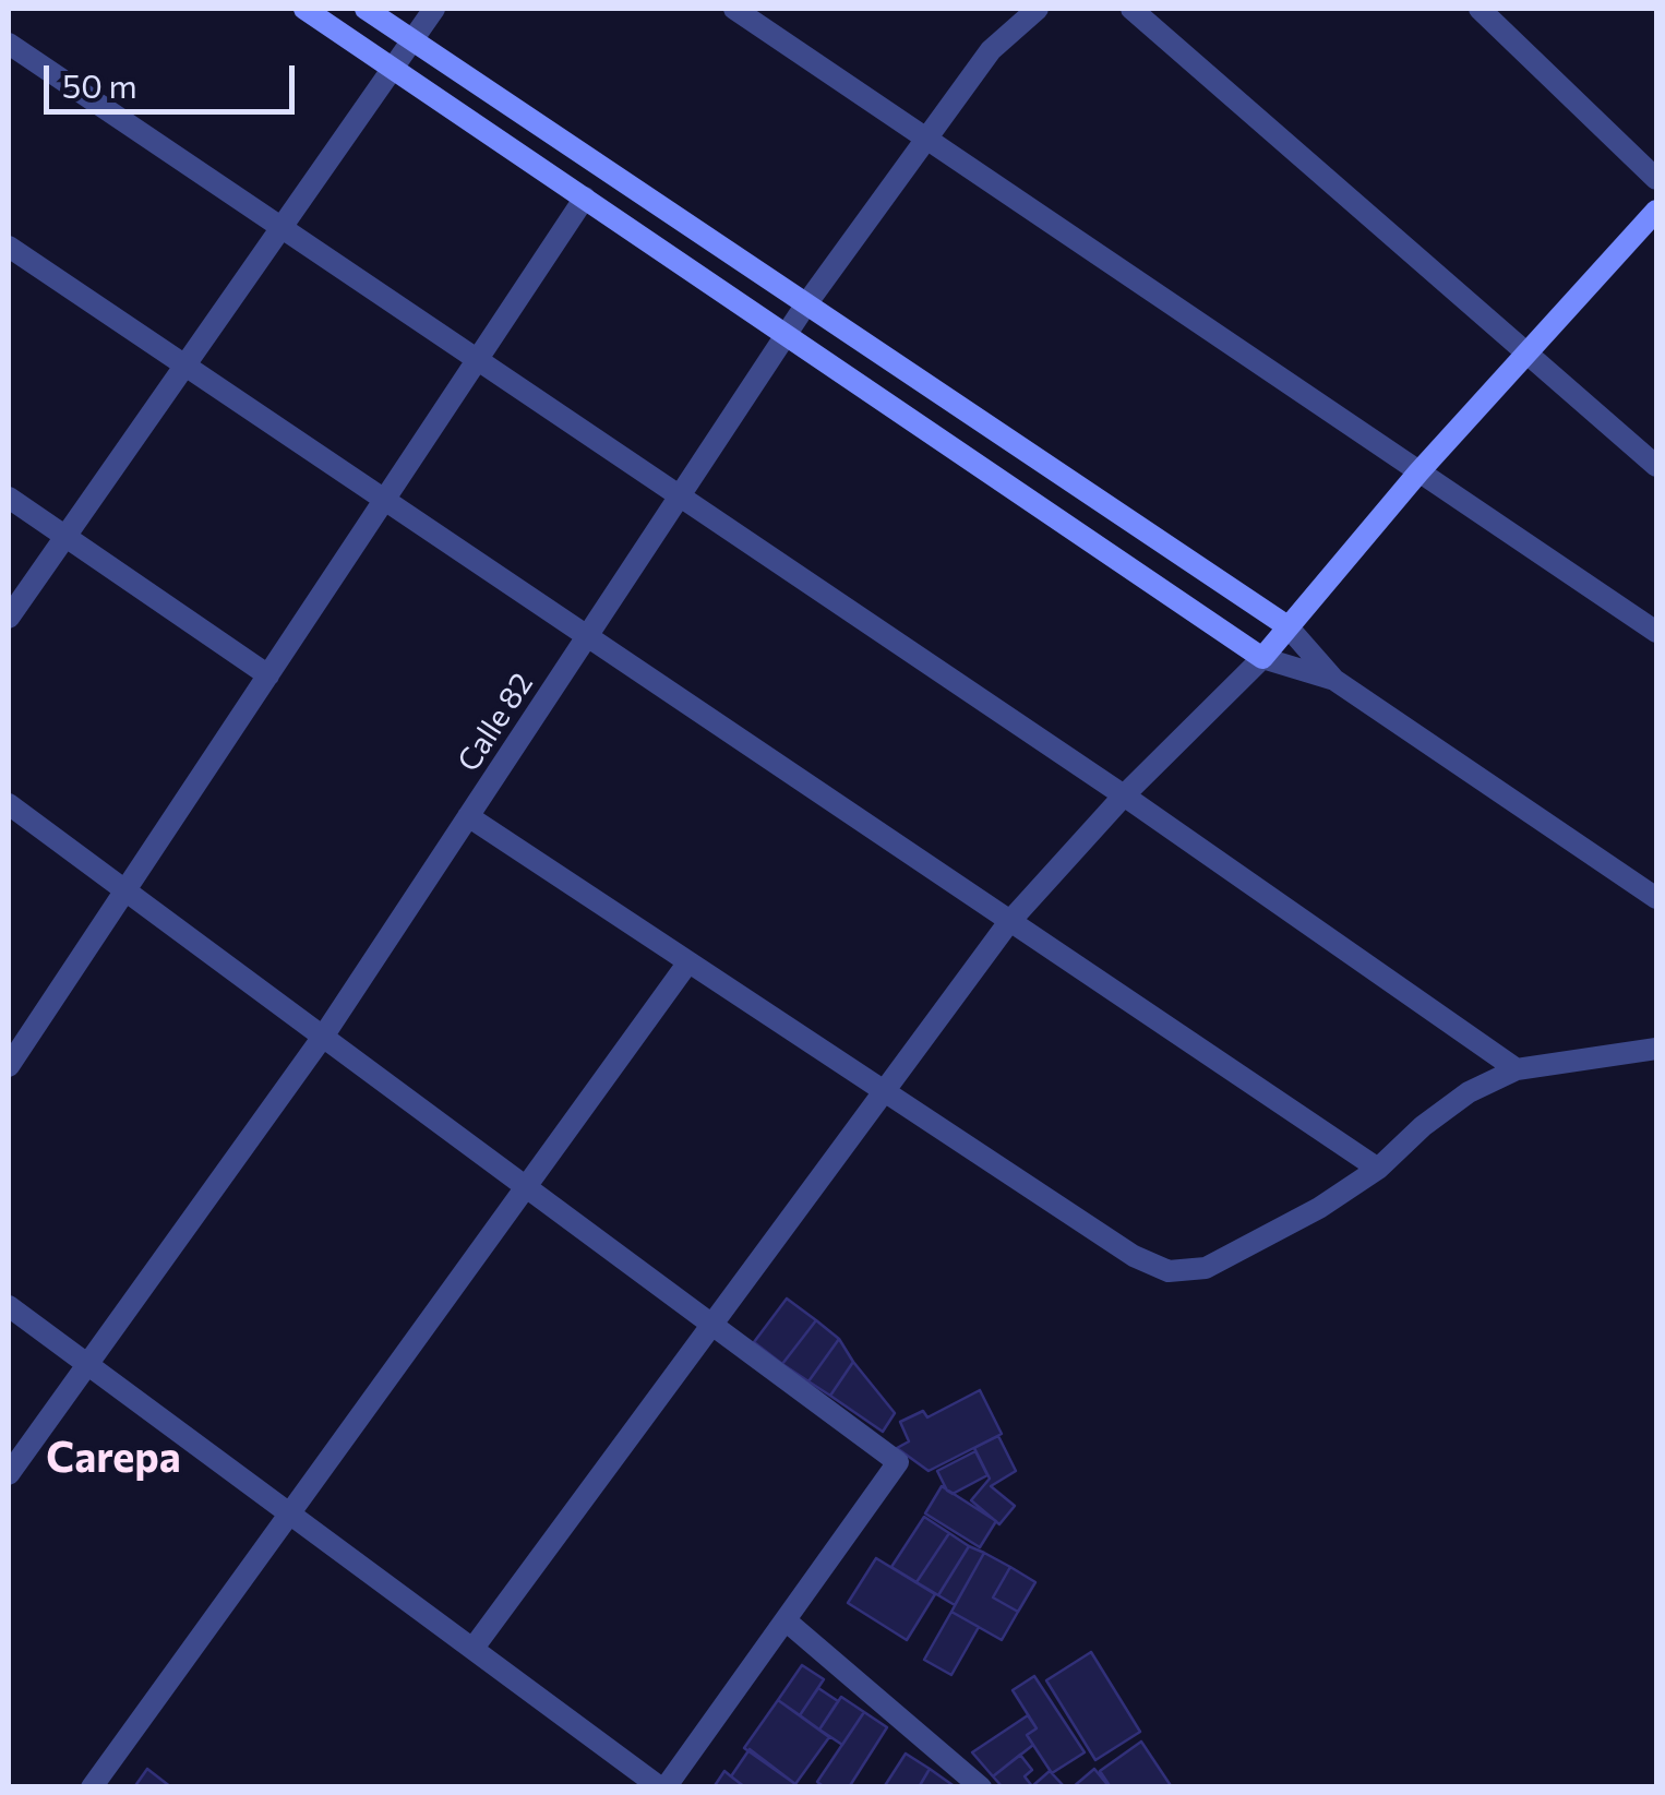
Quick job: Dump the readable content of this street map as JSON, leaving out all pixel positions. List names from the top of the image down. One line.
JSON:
{"streets":{"street":["Calle 82"]},"districts":["Carepa"],"scale_bar":"50 m"}
